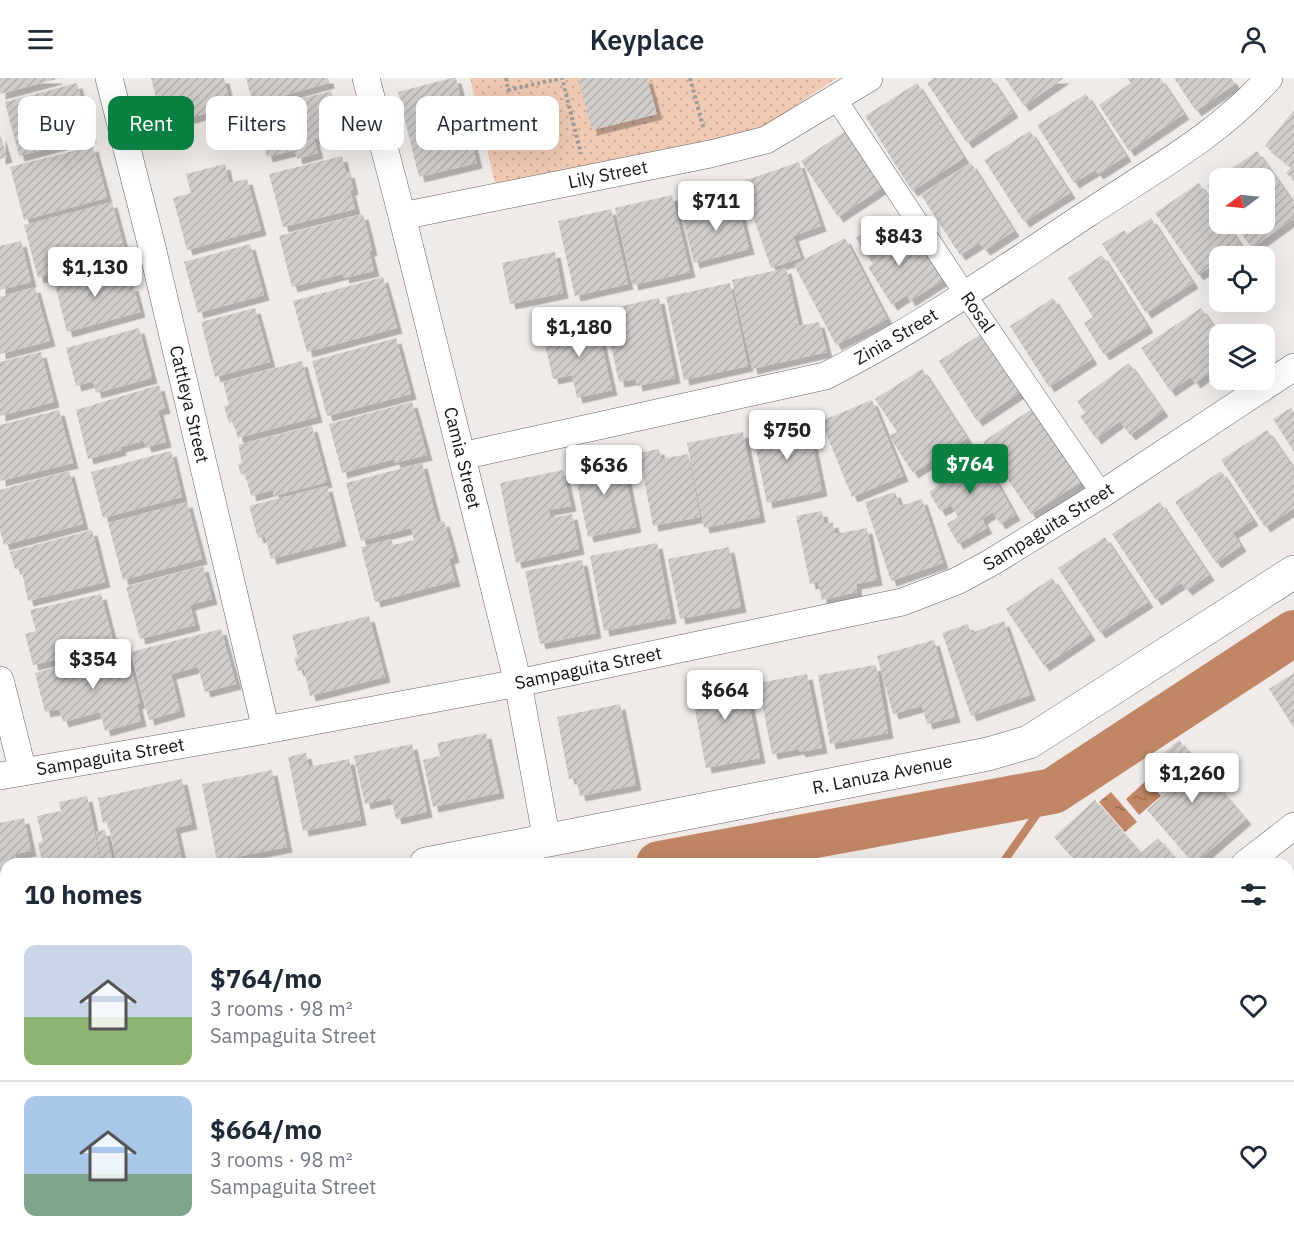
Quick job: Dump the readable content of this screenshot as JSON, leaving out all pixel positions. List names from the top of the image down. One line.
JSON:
{"streets":{"main road":["R. Lanuza Avenue"],"street":["Lily Street","Rosal","Zinia Street","Cattleya Street","Camia Street","Sampaguita Street"]},"crossings":[["Lily Street","Rosal"],["Lily Street","Camia Street"],["Rosal","Zinia Street"],["Rosal","Sampaguita Street"],["Zinia Street","Camia Street"],["Cattleya Street","Sampaguita Street"],["Camia Street","Sampaguita Street"],["Camia Street","R. Lanuza Avenue"]],"north":"left","page":{"header":"Keyplace","chip":["Buy","Rent","Filters","New","Apartment"],"price":["$711","$843","$1,130","$1,180","$750","$764","$636","$354","$664","$1,260"],"heading":"10 homes","list":[{"name":"$764/mo","note":"3 rooms · 98 m² · Sampaguita Street"},{"name":"$664/mo","note":"3 rooms · 98 m² · Sampaguita Street"}]}}
